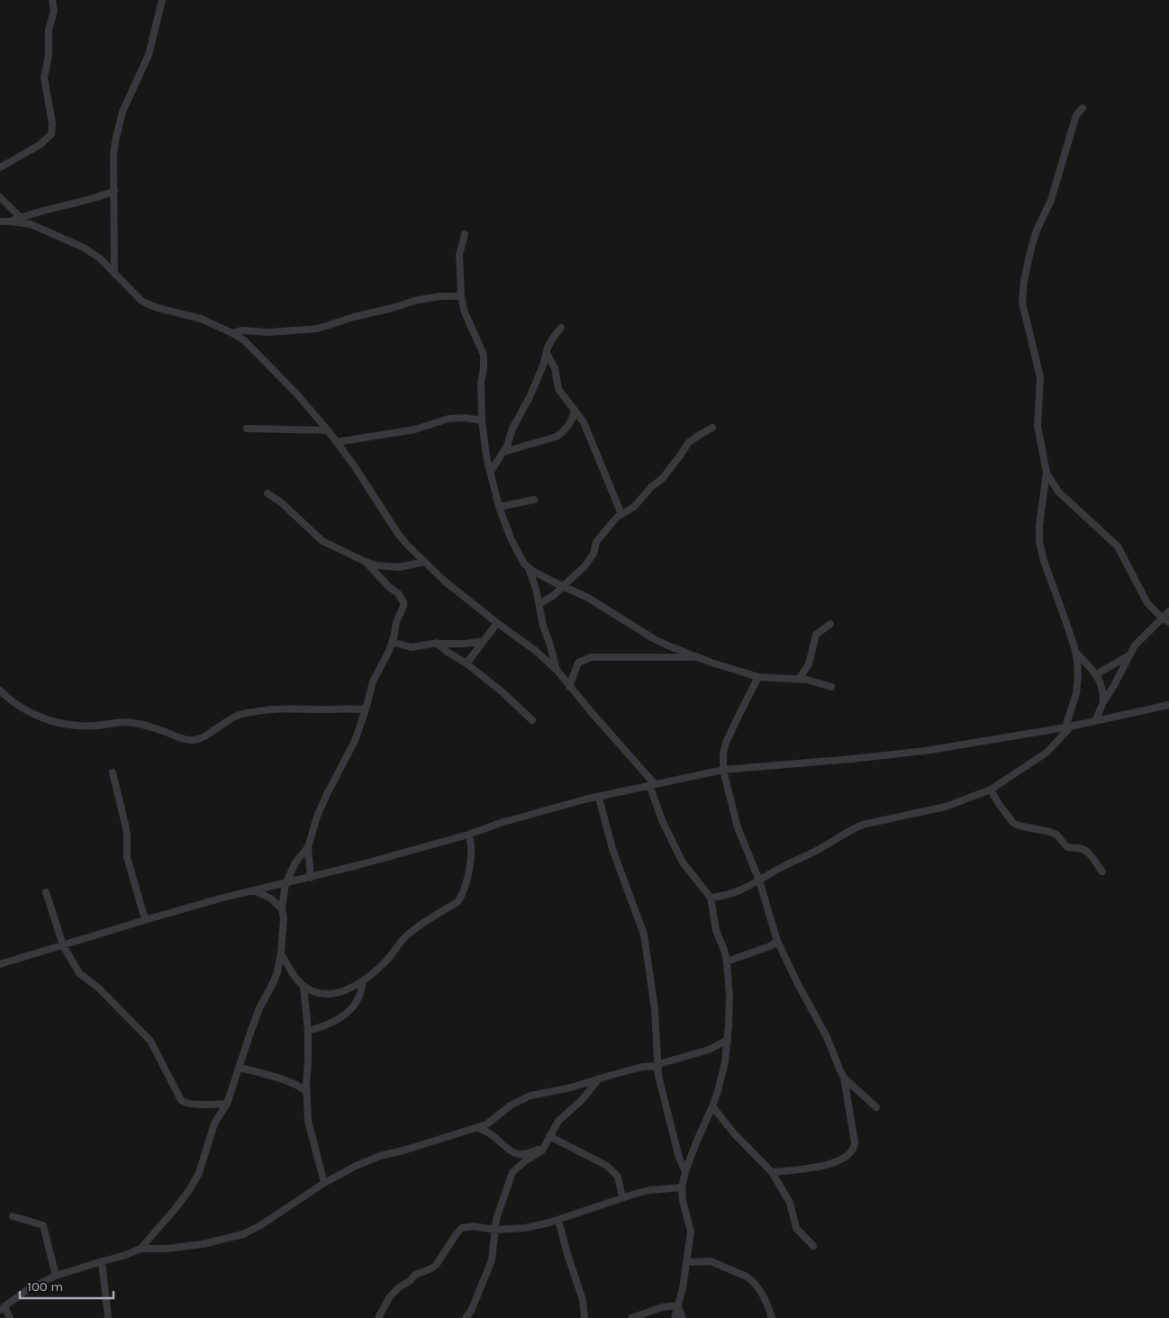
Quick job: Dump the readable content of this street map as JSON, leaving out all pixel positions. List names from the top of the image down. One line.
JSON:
{"scale_bar":"100 m"}
